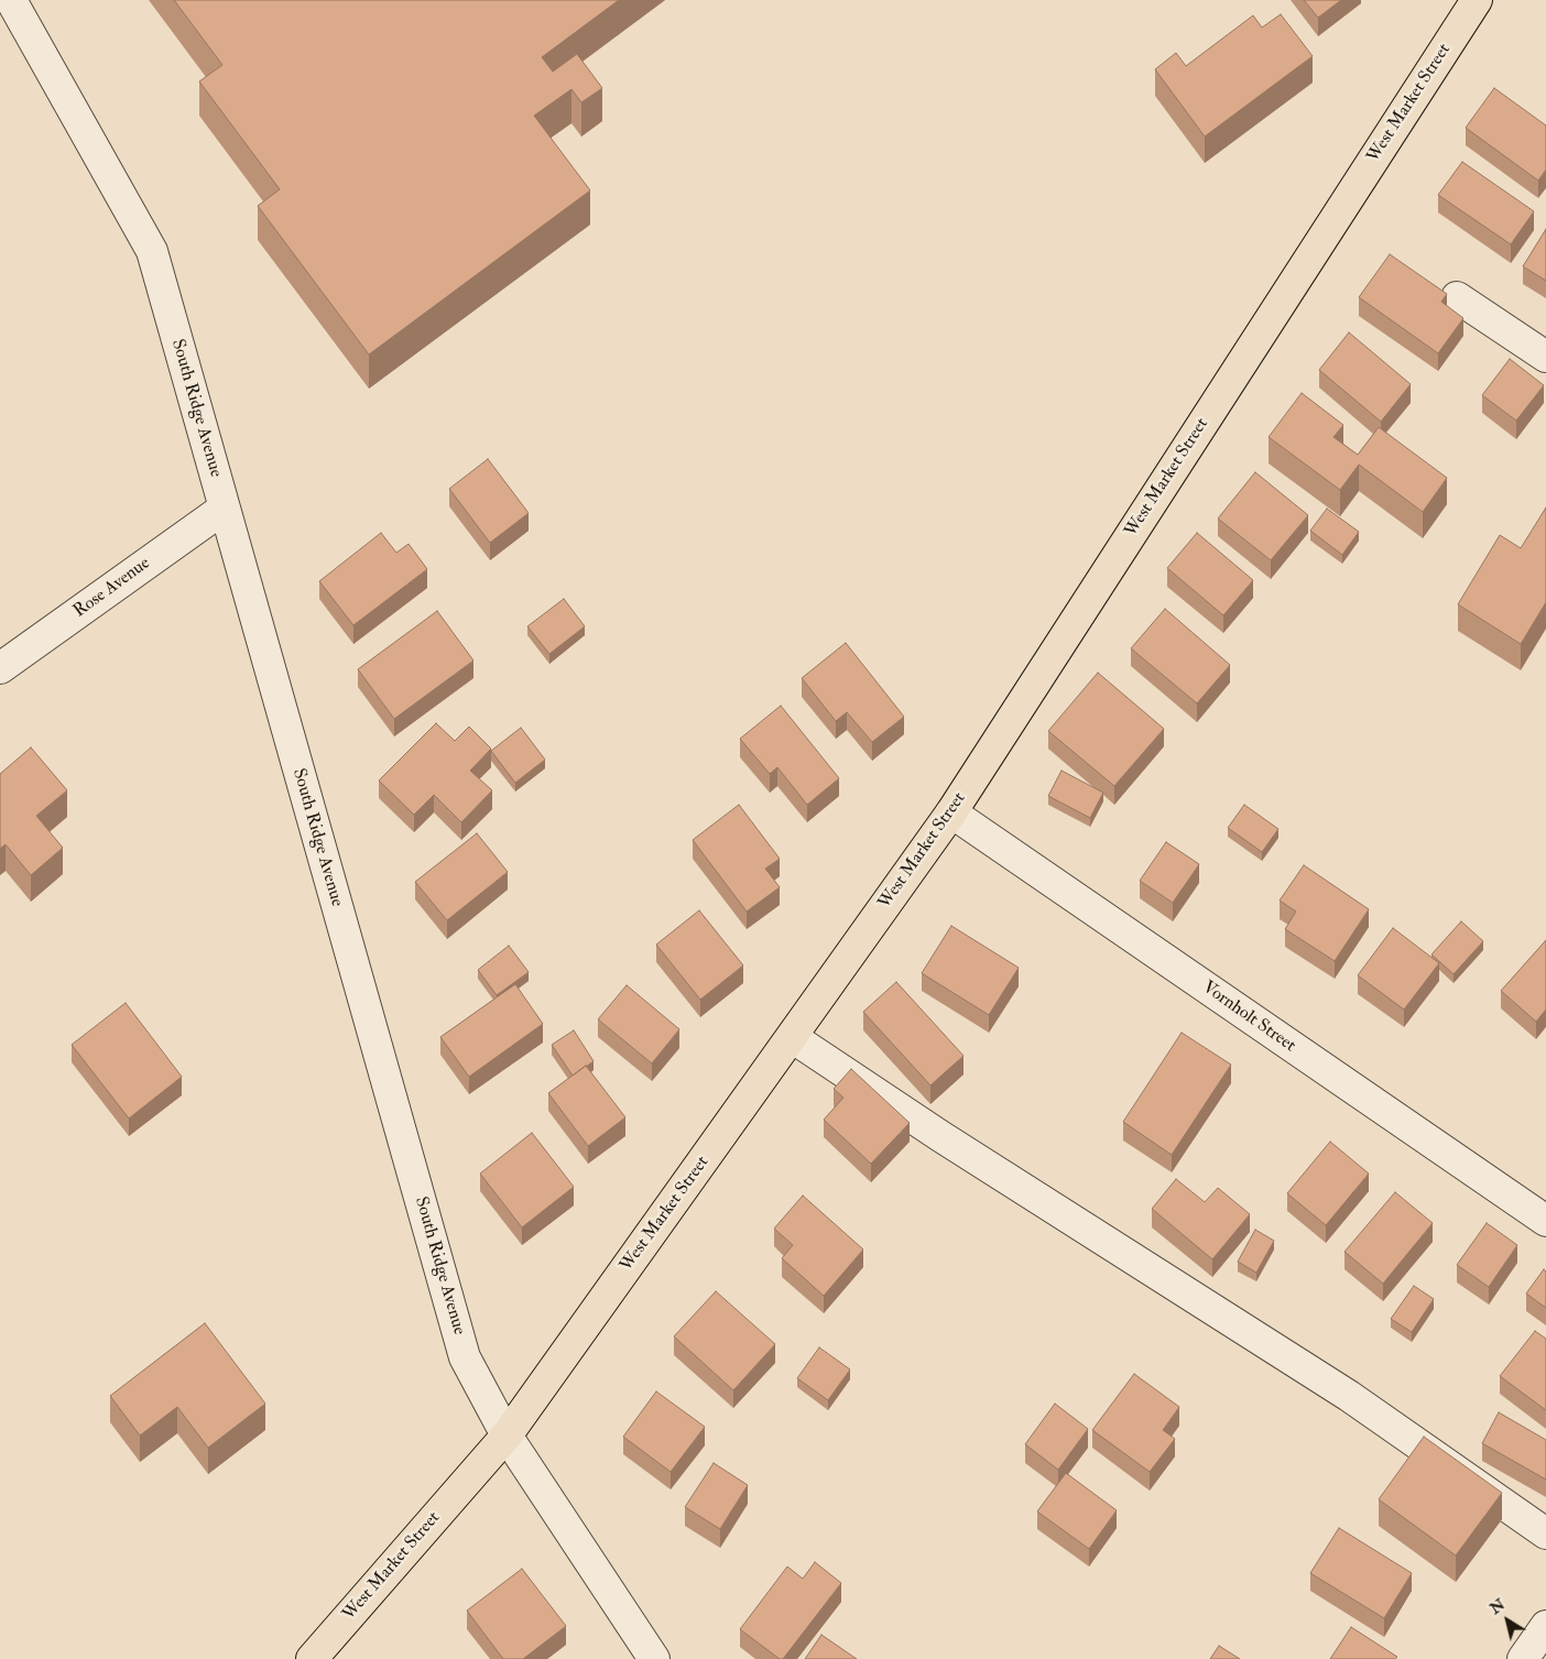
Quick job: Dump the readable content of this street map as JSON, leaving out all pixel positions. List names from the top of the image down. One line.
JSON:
{"streets":{"main road":["West Market Street"],"street":["South Ridge Avenue","Rose Avenue","Vornholt Street"]},"crossings":[["West Market Street","South Ridge Avenue"],["West Market Street","Vornholt Street"],["South Ridge Avenue","Rose Avenue"]],"north":"top left"}
